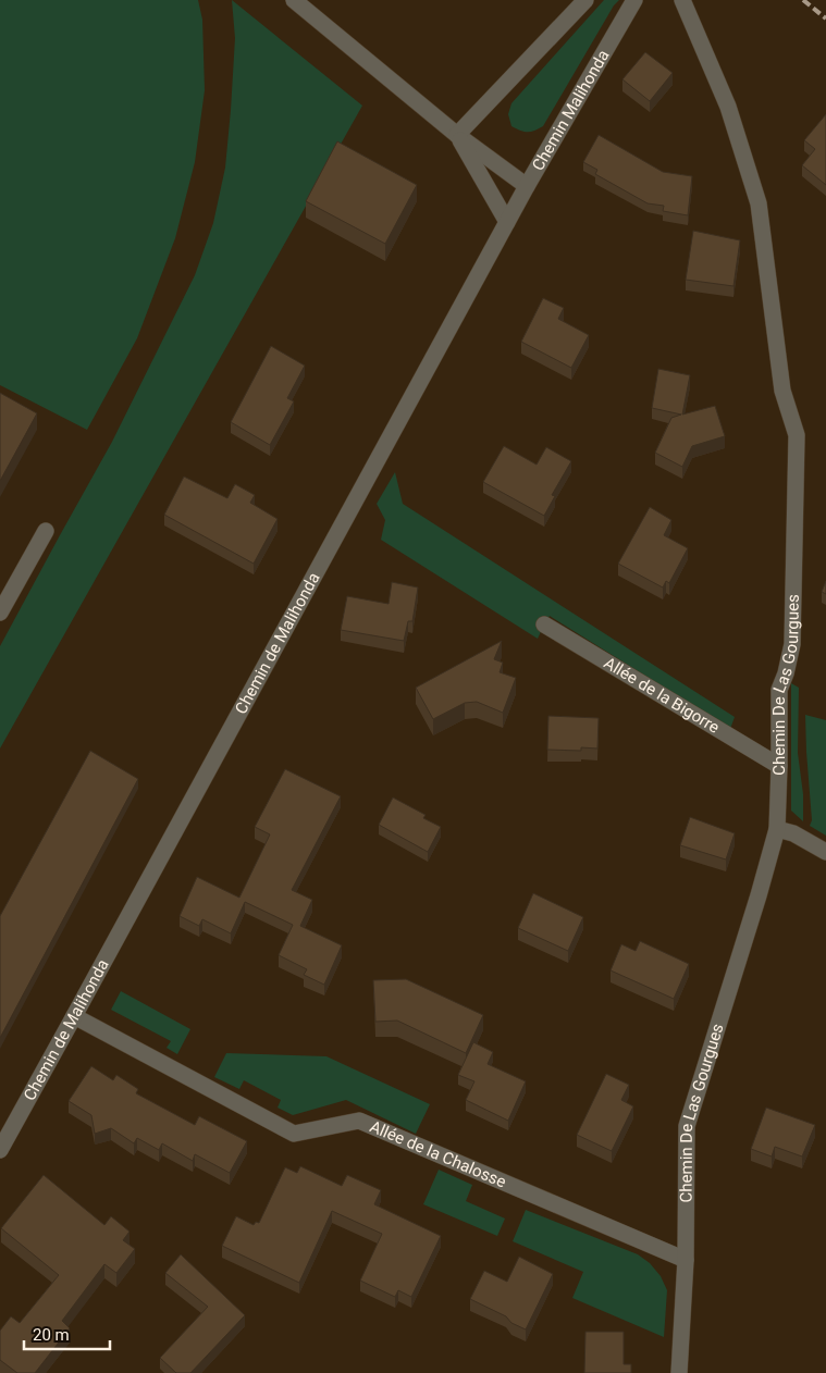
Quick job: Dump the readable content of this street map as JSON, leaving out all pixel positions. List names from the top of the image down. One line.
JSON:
{"streets":{"street":["Chemin Malihonda","Chemin de Malihonda","Chemin De Las Gourgues","Allée de la Bigorre","Allée de la Chalosse"]},"crossings":[["Chemin Malihonda","Chemin de Malihonda"],["Chemin de Malihonda","Allée de la Chalosse"],["Chemin De Las Gourgues","Allée de la Bigorre"],["Chemin De Las Gourgues","Allée de la Chalosse"]],"scale_bar":"20 m"}
